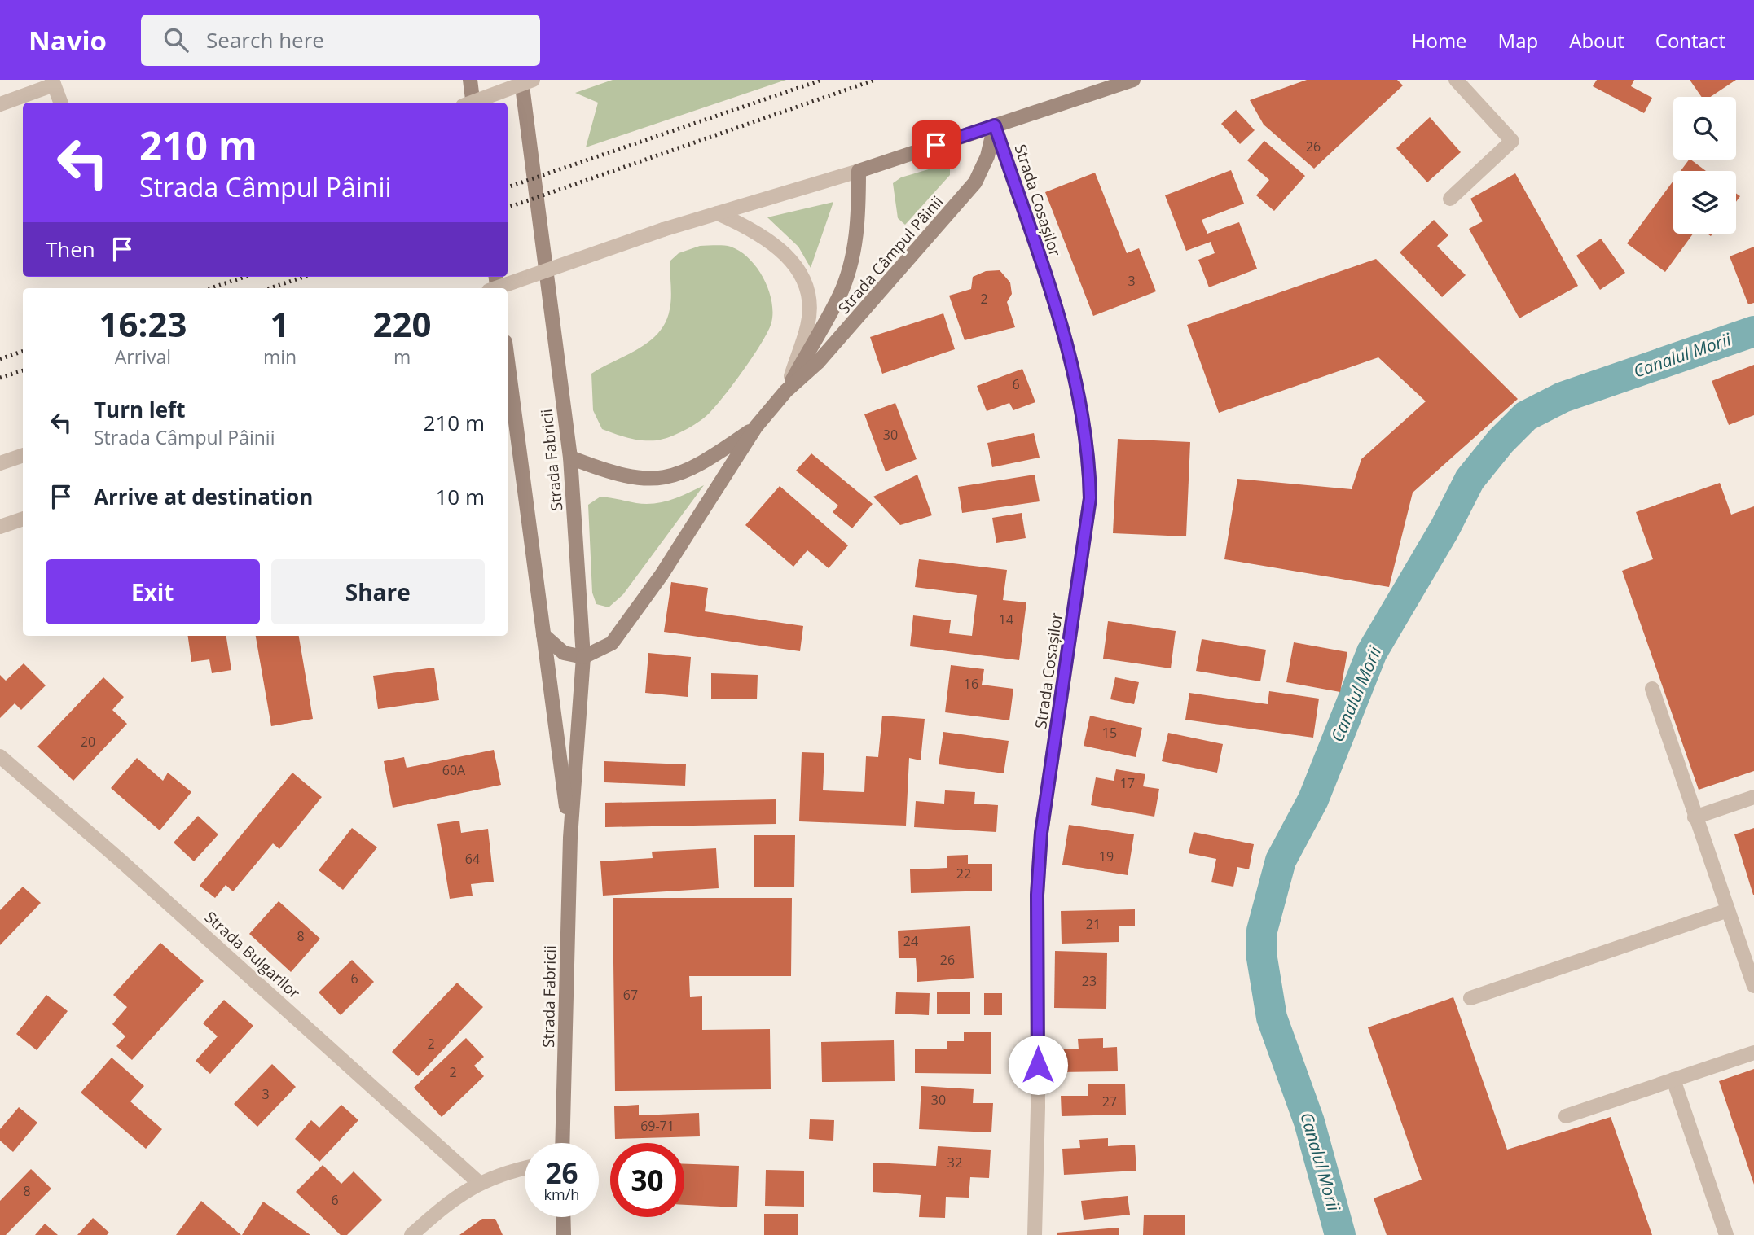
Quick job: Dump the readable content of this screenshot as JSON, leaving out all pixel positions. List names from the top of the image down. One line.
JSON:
{"streets":{"main road":["Strada Câmpul Pâinii","Strada Fabricii"],"street":["Strada Cosașilor","Strada Bulgarilor"]},"crossings":[["Strada Cosașilor","Strada Câmpul Pâinii"],["Strada Câmpul Pâinii","Strada Fabricii"]],"water":["Canalul Morii"],"house_numbers":["26","3","2","6","30","14","16","15","20","60A","17","19","64","22","21","8","24","26","6","23","67","2","2","3","30","27","69-71","32","8","6"],"page":{"header":"Navio","search":"Search here","nav":["Home","Map","About","Contact"],"turn":["210 m","Strada Câmpul Pâinii"],"then":"Then","eta":["16:23","Arrival","1","min","220","m"],"list":[{"name":"Turn left","note":"Strada Câmpul Pâinii","value":"210 m"},{"name":"Arrive at destination","value":"10 m"}],"buttons":["Exit","Share"],"speed":"26 km/h","limit":"30"}}
